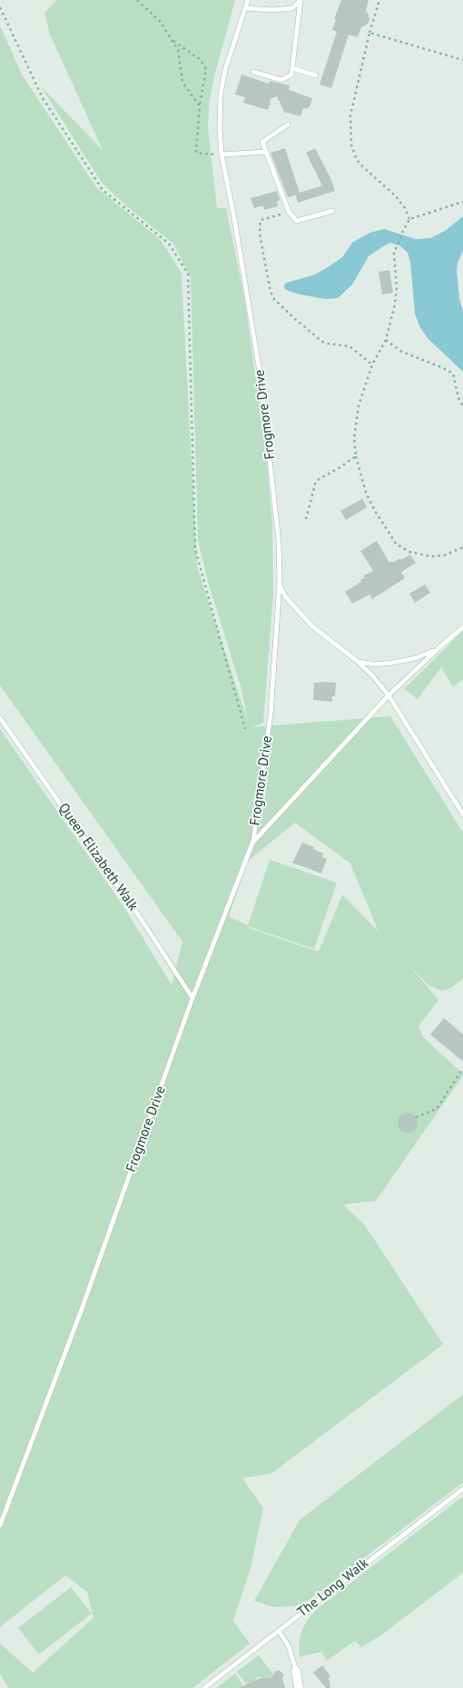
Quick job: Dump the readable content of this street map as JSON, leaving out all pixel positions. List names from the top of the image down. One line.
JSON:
{"streets":{"lane":["Frogmore Drive","Queen Elizabeth Walk","The Long Walk"]},"crossings":[["Frogmore Drive","Queen Elizabeth Walk"]]}
